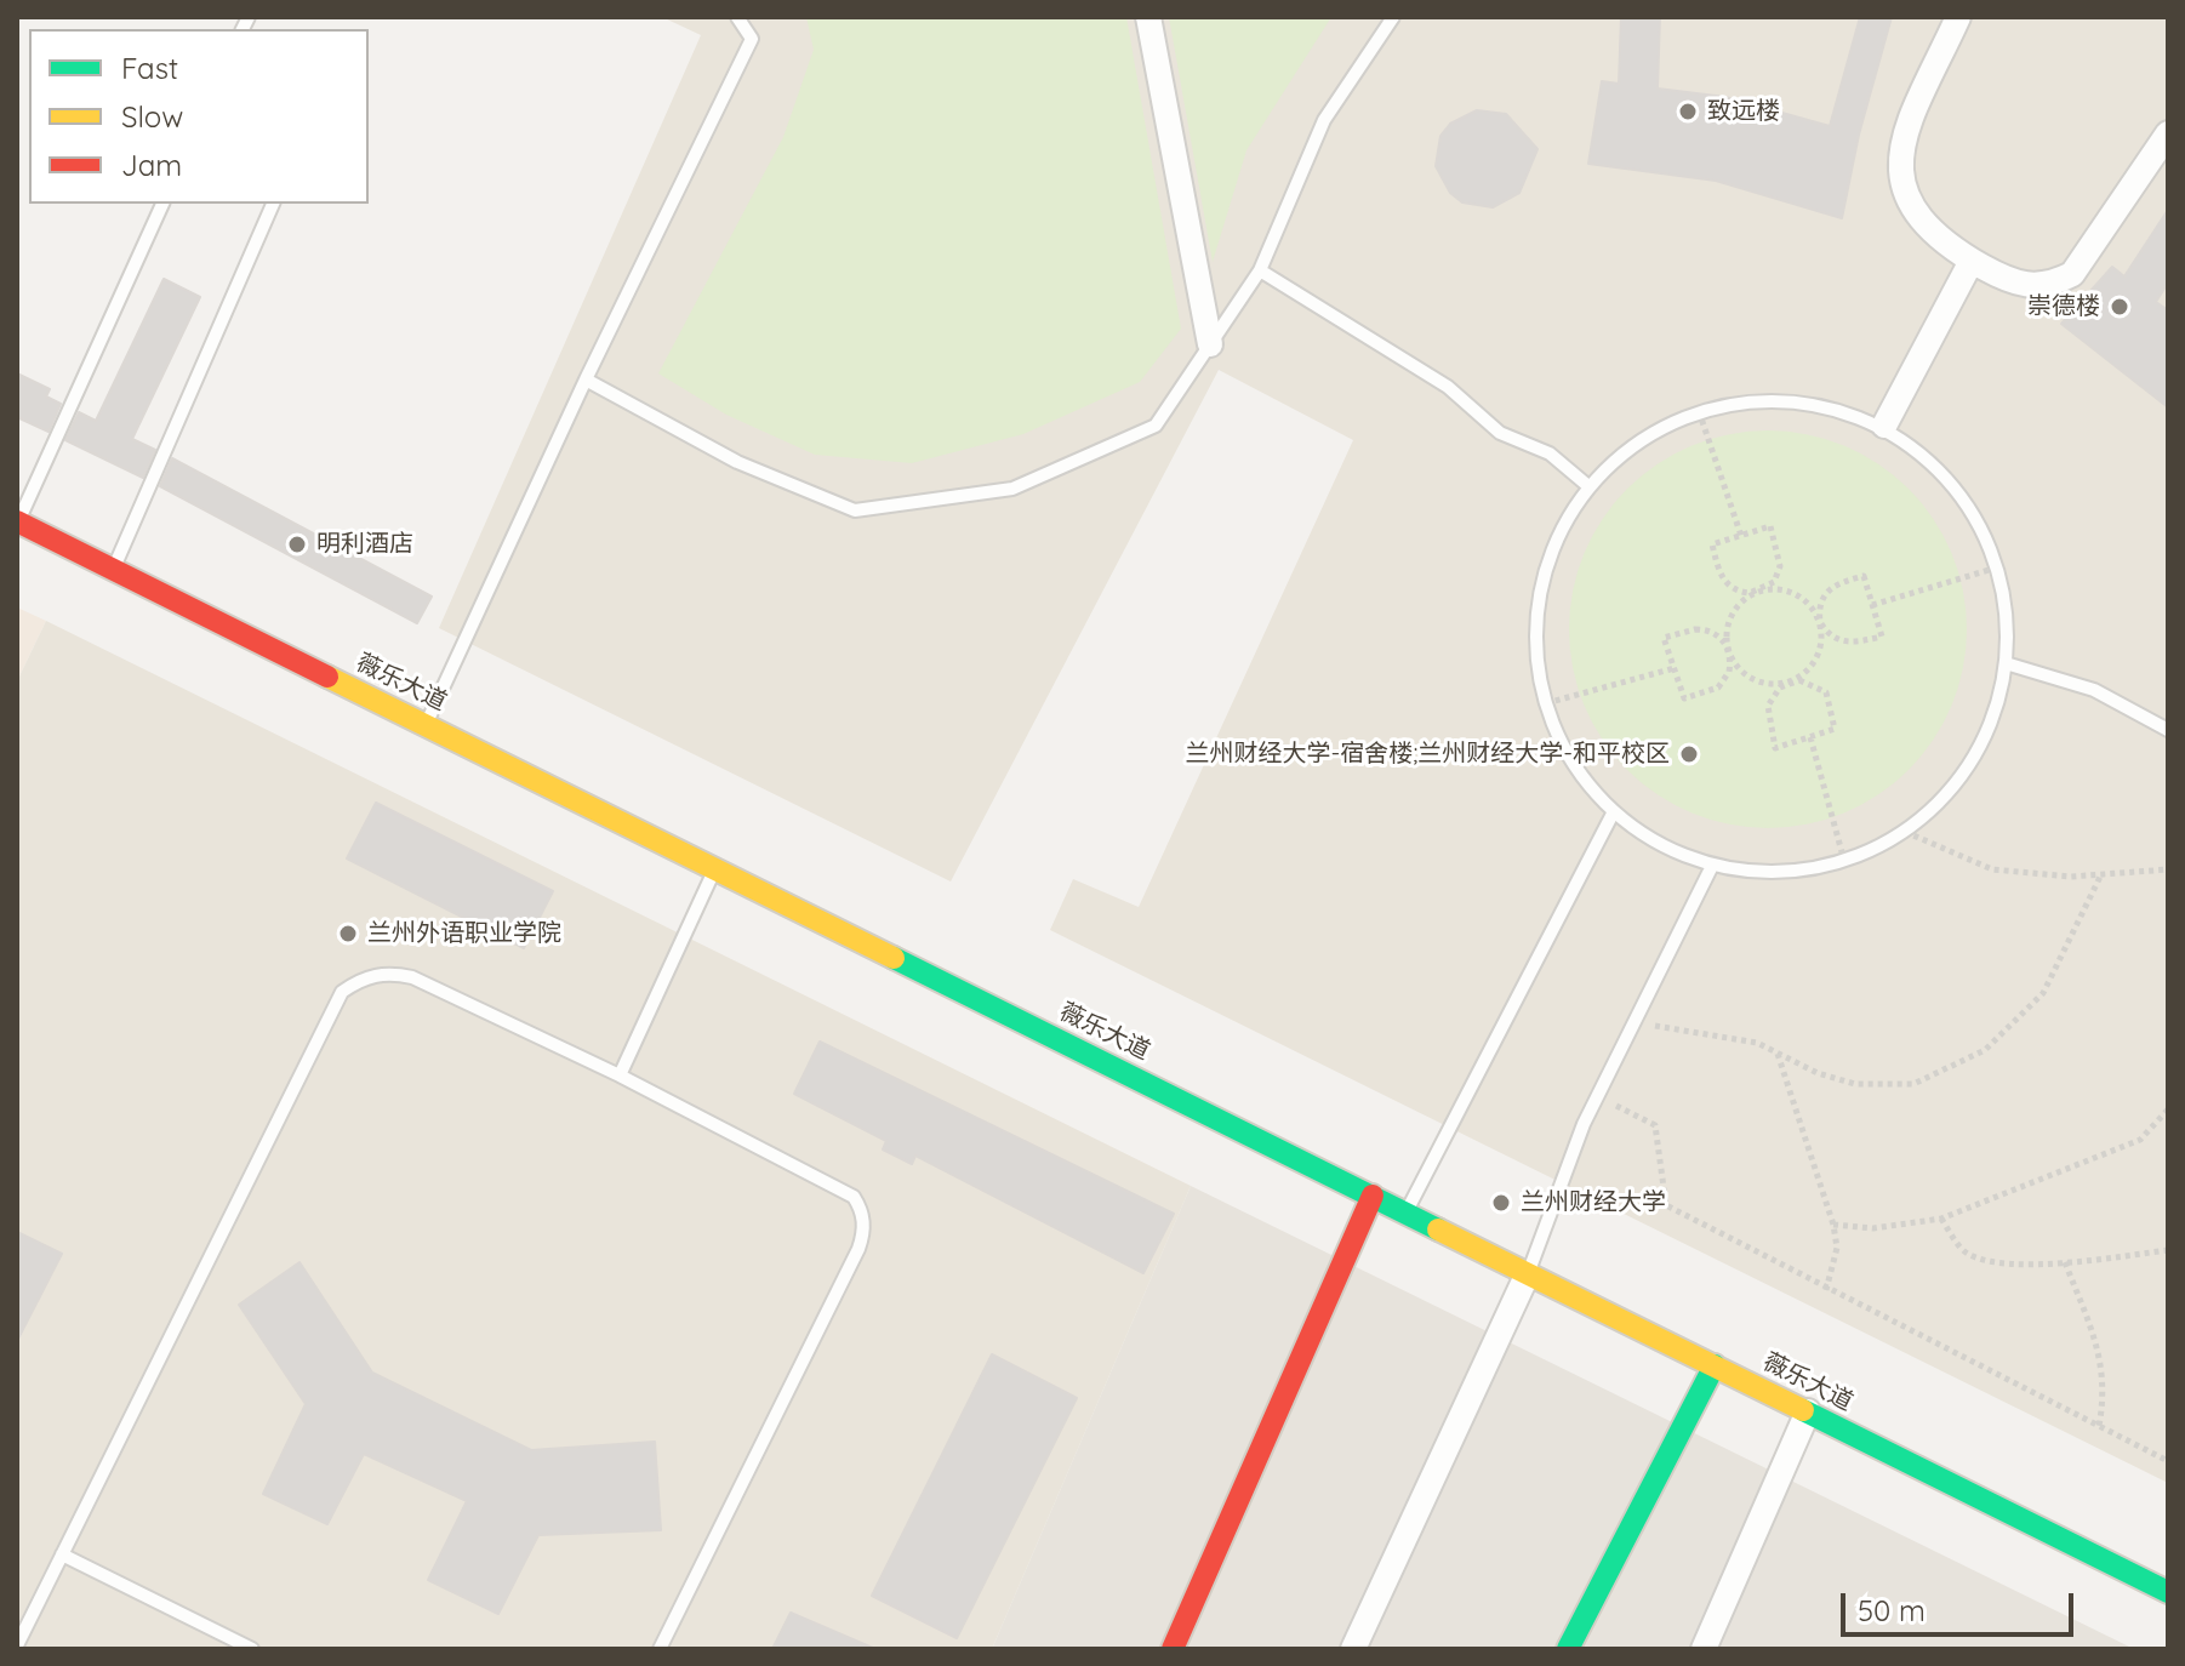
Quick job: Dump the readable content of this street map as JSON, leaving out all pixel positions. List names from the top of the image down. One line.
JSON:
{"streets":{"main road":["薇乐大道"]},"places":["致远楼","崇德楼","明利酒店","兰州财经大学-宿舍楼;兰州财经大学-和平校区","兰州外语职业学院","兰州财经大学"],"legend":["Fast","Slow","Jam"],"scale_bar":"50 m"}
